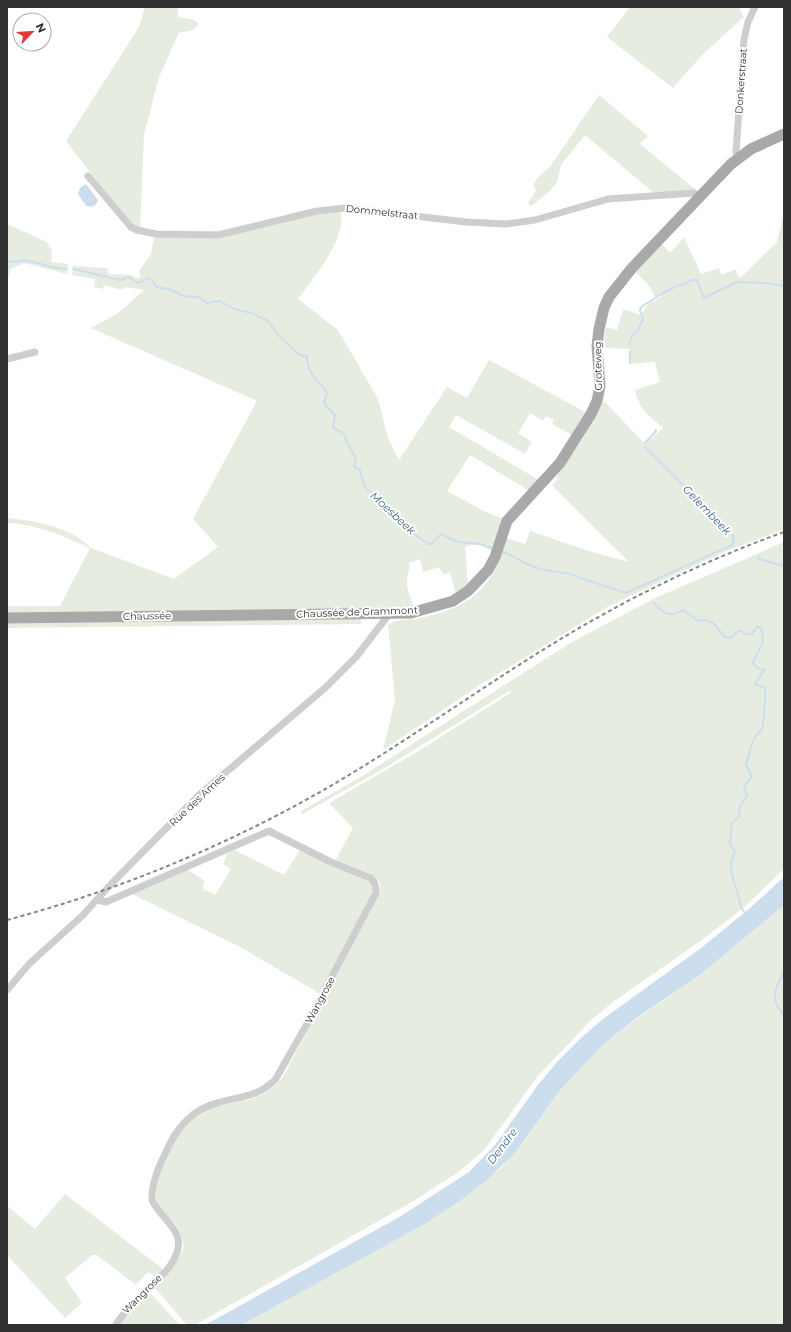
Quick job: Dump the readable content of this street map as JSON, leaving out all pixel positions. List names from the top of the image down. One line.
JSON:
{"streets":{"main road":["Groteweg","Chaussée de Grammont","Chaussée"],"street":["Donkerstraat","Dommelstraat","Rue des Ames","Wangrose"]},"crossings":[["Donkerstraat","Groteweg"],["Dommelstraat","Groteweg"],["Groteweg","Chaussée de Grammont"],["Chaussée de Grammont","Chaussée"],["Chaussée de Grammont","Rue des Ames"],["Rue des Ames","Wangrose"]],"water":["Gelembeek","Moesbeek","Dendre"],"north":"top right"}
